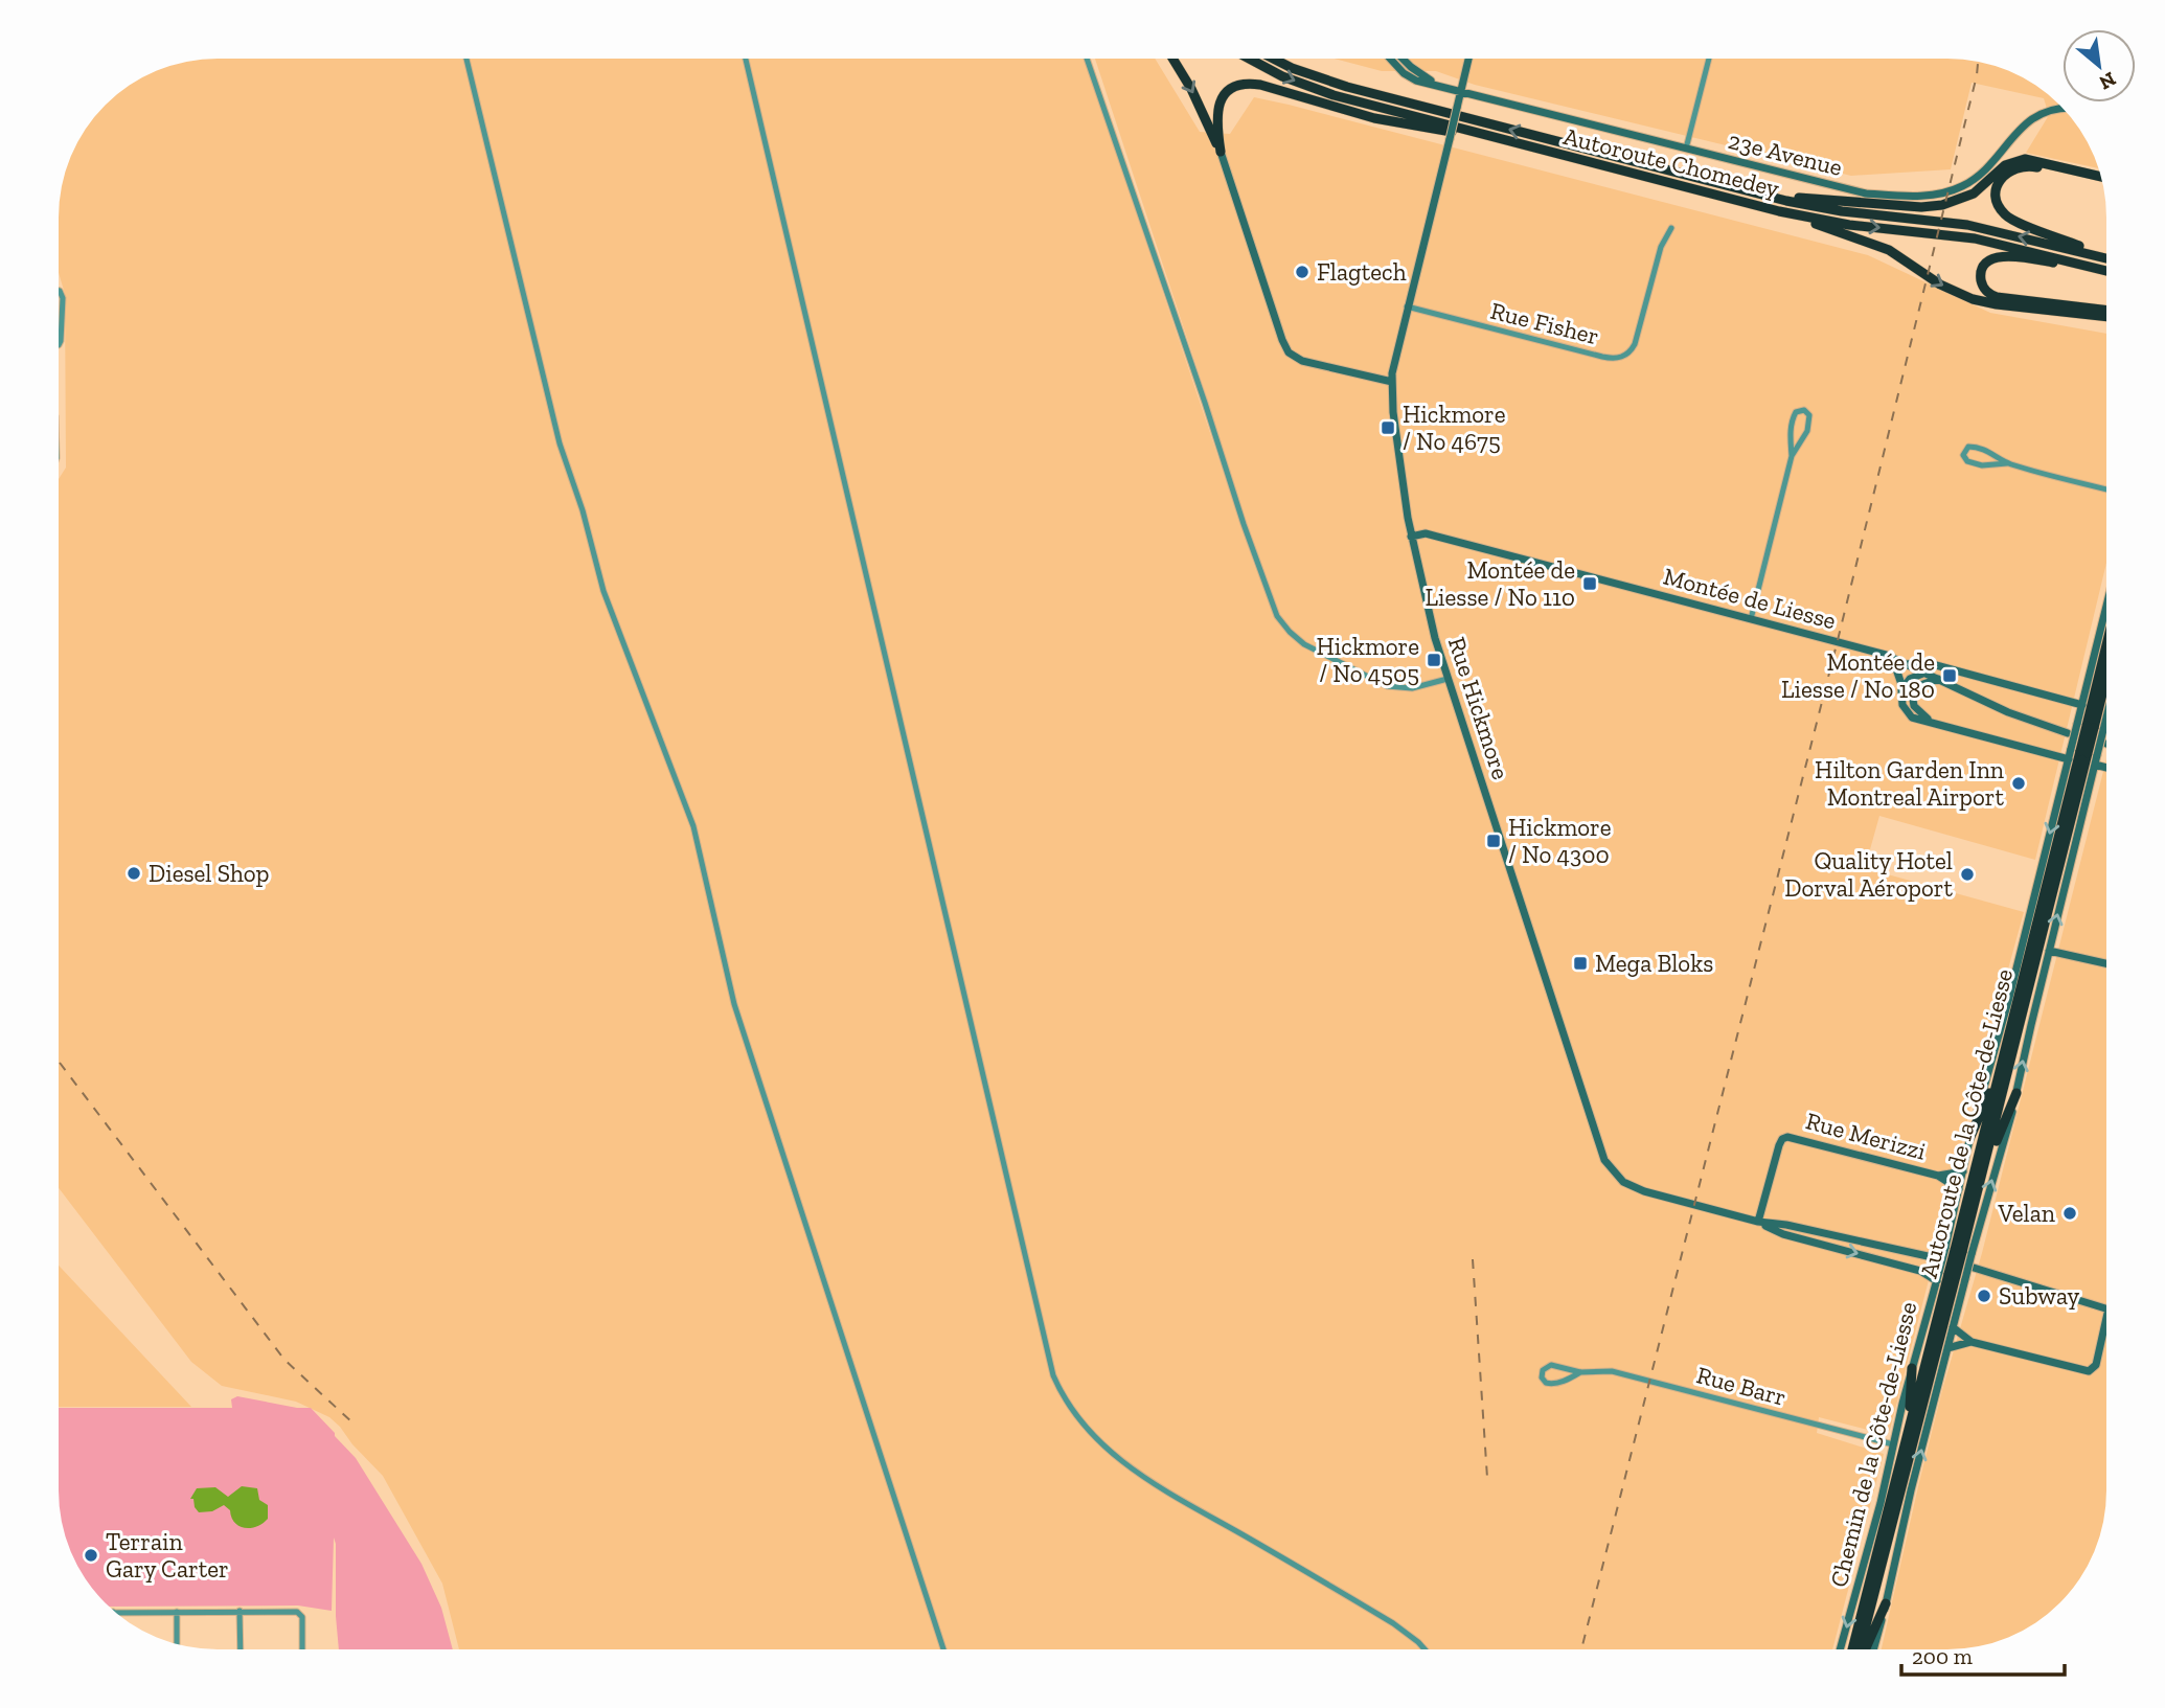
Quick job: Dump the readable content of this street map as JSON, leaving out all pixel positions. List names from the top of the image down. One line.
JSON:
{"streets":{"highway":["Autoroute Chomedey","Autoroute de la Côte-de-Liesse"],"street":["23e Avenue","Rue Fisher","Montée de Liesse","Rue Hickmore","Rue Merizzi","Rue Barr","Chemin de la Côte-de-Liesse"]},"crossings":[["23e Avenue","Rue Hickmore"],["Rue Fisher","Rue Hickmore"],["Montée de Liesse","Rue Hickmore"],["Rue Hickmore","Rue Merizzi"],["Autoroute de la Côte-de-Liesse","Chemin de la Côte-de-Liesse"],["Rue Merizzi","Chemin de la Côte-de-Liesse"],["Rue Barr","Chemin de la Côte-de-Liesse"]],"places":{"other":["Flagtech","Hilton Garden Inn Montreal Airport","Diesel Shop","Quality Hotel Dorval Aéroport","Velan","Subway","Terrain Gary Carter"],"transit":["Hickmore / No 4675","Montée de Liesse / No 110","Hickmore / No 4505","Montée de Liesse / No 180","Hickmore / No 4300","Mega Bloks"]},"scale_bar":"200 m","north":"bottom right"}
